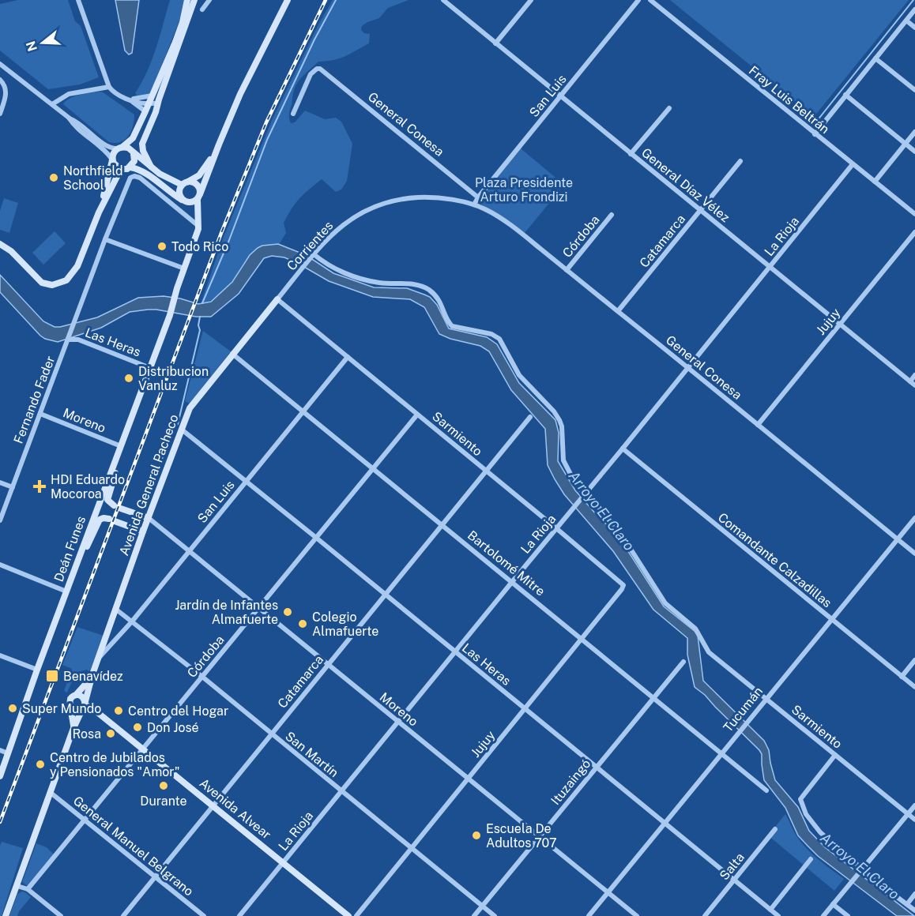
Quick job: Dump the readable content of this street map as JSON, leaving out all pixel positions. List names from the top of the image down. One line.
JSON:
{"streets":{"street":["San Luis","Fray Luis Beltrán","General Conesa","General Díaz Vélez","Córdoba","La Rioja","Catamarca","Corrientes","Jujuy","Las Heras","Fernando Fader","Moreno","Sarmiento","Avenida General Pacheco","Deán Funes","Comandante Calzadillas","Bartolomé Mitre","Tucumán","San Martín","Ituzaingó","Avenida Alvear","General Manuel Belgrano","Salta"]},"crossings":[["San Luis","General Conesa"],["San Luis","General Díaz Vélez"],["San Luis","Corrientes"],["San Luis","Las Heras"],["San Luis","Moreno"],["San Luis","Sarmiento"],["San Luis","Avenida General Pacheco"],["San Luis","Bartolomé Mitre"],["San Luis","San Martín"],["Fray Luis Beltrán","La Rioja"],["General Conesa","Córdoba"],["General Conesa","La Rioja"],["General Conesa","Catamarca"],["General Conesa","Corrientes"],["General Conesa","Jujuy"],["General Conesa","Tucumán"],["General Díaz Vélez","La Rioja"],["General Díaz Vélez","Catamarca"],["General Díaz Vélez","Jujuy"],["Córdoba","Las Heras"],["Córdoba","Moreno"],["Córdoba","Sarmiento"],["Córdoba","Bartolomé Mitre"],["Córdoba","San Martín"],["Córdoba","Avenida Alvear"],["Córdoba","General Manuel Belgrano"],["La Rioja","Las Heras"],["La Rioja","Moreno"],["La Rioja","Sarmiento"],["La Rioja","Comandante Calzadillas"],["La Rioja","Bartolomé Mitre"],["La Rioja","San Martín"],["La Rioja","Avenida Alvear"],["Catamarca","Las Heras"],["Catamarca","Moreno"],["Catamarca","Sarmiento"],["Catamarca","Bartolomé Mitre"],["Catamarca","San Martín"],["Catamarca","Avenida Alvear"],["Catamarca","General Manuel Belgrano"],["Corrientes","Sarmiento"],["Corrientes","Avenida General Pacheco"],["Jujuy","Las Heras"],["Jujuy","Moreno"],["Jujuy","Sarmiento"],["Jujuy","Bartolomé Mitre"],["Jujuy","San Martín"],["Las Heras","Fernando Fader"],["Las Heras","Avenida General Pacheco"],["Las Heras","Deán Funes"],["Las Heras","Tucumán"],["Las Heras","Ituzaingó"],["Las Heras","Salta"],["Fernando Fader","Moreno"],["Moreno","Avenida General Pacheco"],["Moreno","Deán Funes"],["Moreno","Tucumán"],["Moreno","Ituzaingó"],["Sarmiento","Avenida General Pacheco"],["Sarmiento","Tucumán"],["Avenida General Pacheco","Bartolomé Mitre"],["Avenida General Pacheco","San Martín"],["Avenida General Pacheco","Avenida Alvear"],["Avenida General Pacheco","General Manuel Belgrano"],["Comandante Calzadillas","Tucumán"],["Bartolomé Mitre","Tucumán"],["Bartolomé Mitre","Ituzaingó"],["San Martín","Ituzaingó"]],"water":["Arroyo El Claro"],"parks":["Plaza Presidente Arturo Frondizi"],"places":{"other":["Northfield School","Todo Rico","Distribucion Vanluz","Jardín de Infantes Almafuerte","Colegio Almafuerte","Super Mundo","Centro del Hogar","Don José","Rosa","Centro de Jubilados y Pensionados \"Amor\"","Durante","Escuela De Adultos 707"],"health":["HDI Eduardo Mocoroa"],"transit":["Benavídez"]},"north":"left"}
